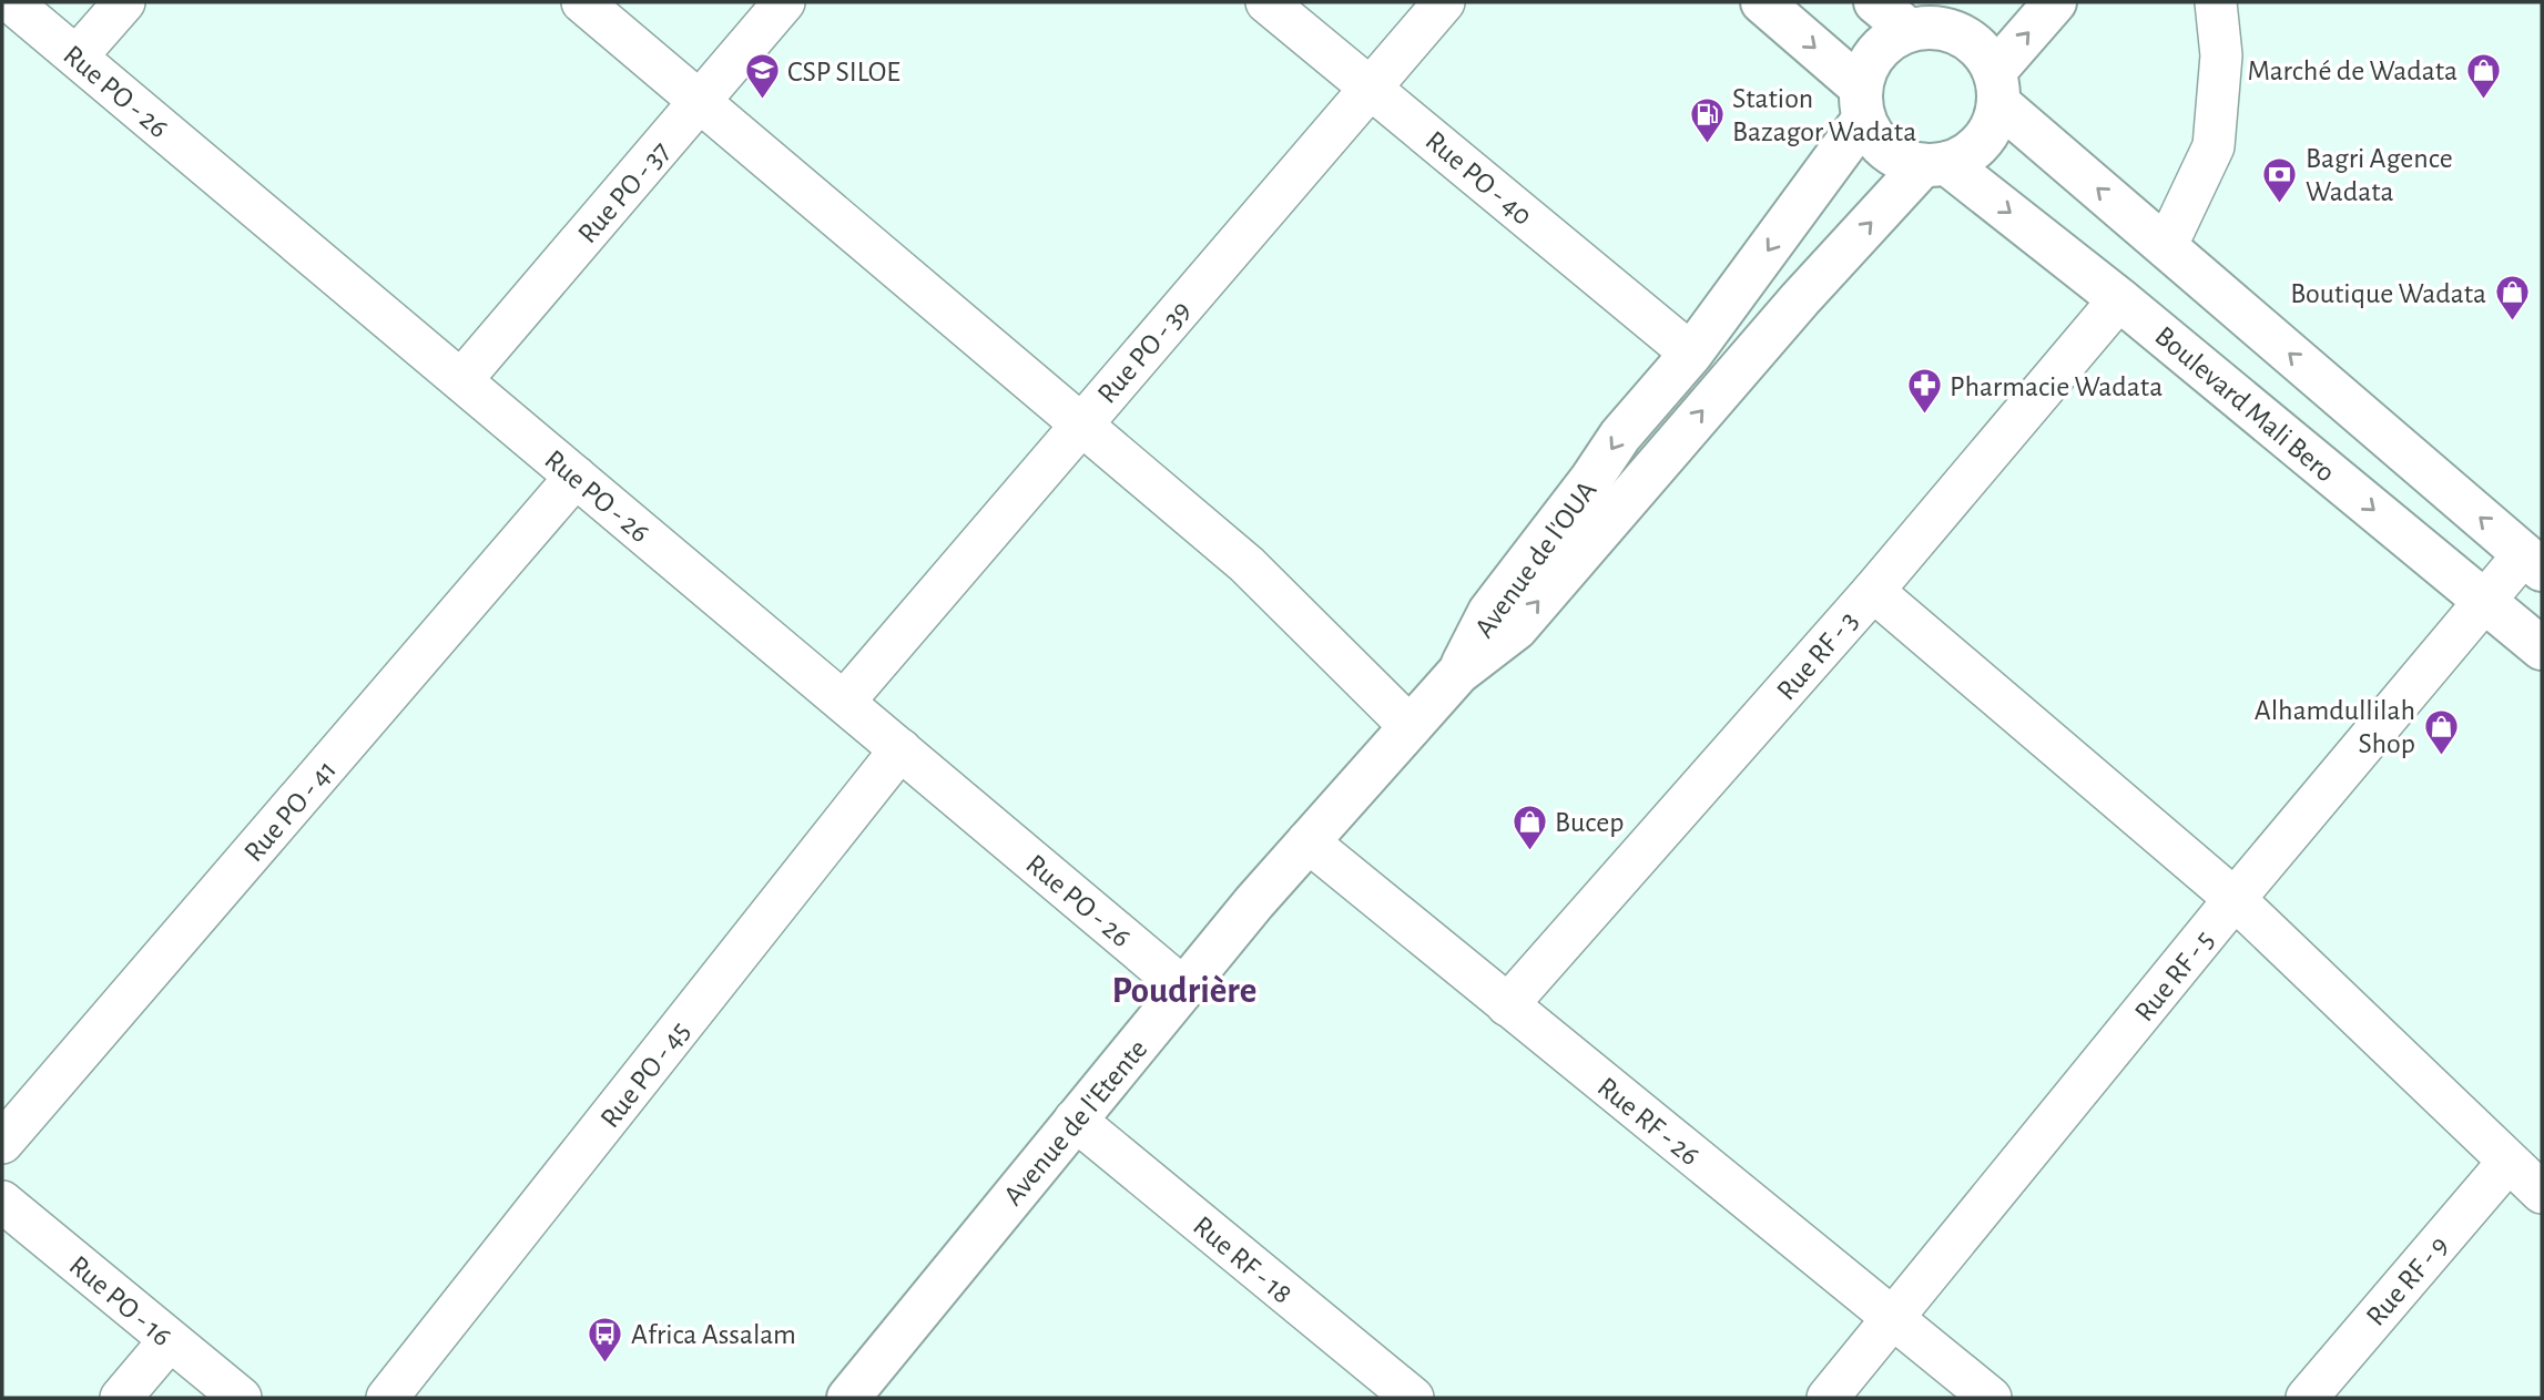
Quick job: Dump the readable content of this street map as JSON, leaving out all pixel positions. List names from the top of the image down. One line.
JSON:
{"streets":{"main road":["Boulevard Mali Bero","Avenue de l'OUA","Avenue de l'Etente"],"street":["Rue PO - 26","Rue PO - 40","Rue PO - 37","Rue PO - 39","Rue RF - 3","Rue PO - 41","Rue RF - 5","Rue PO - 45","Rue RF - 26","Rue RF - 18","Rue RF - 9","Rue PO - 16"]},"crossings":[["Rue PO - 26","Rue PO - 37"],["Rue PO - 26","Rue PO - 39"],["Rue PO - 26","Rue PO - 41"],["Rue PO - 26","Rue PO - 45"],["Rue PO - 26","Avenue de l'Etente"],["Rue PO - 40","Rue PO - 39"],["Rue PO - 40","Avenue de l'OUA"],["Boulevard Mali Bero","Avenue de l'OUA"],["Boulevard Mali Bero","Rue RF - 3"],["Boulevard Mali Bero","Rue RF - 5"],["Avenue de l'OUA","Avenue de l'Etente"],["Rue RF - 3","Rue RF - 26"],["Rue RF - 5","Rue RF - 26"],["Rue RF - 26","Avenue de l'Etente"],["Avenue de l'Etente","Rue RF - 18"]],"districts":["Poudrière"],"places":{"shop":["Marché de Wadata","Boutique Wadata","Alhamdullilah Shop","Bucep"],"school or university":["CSP SILOE"],"fuel station":["Station Bazagor Wadata"],"bank":["Bagri Agence Wadata"],"pharmacy":["Pharmacie Wadata"],"bus stop":["Africa Assalam"]}}
